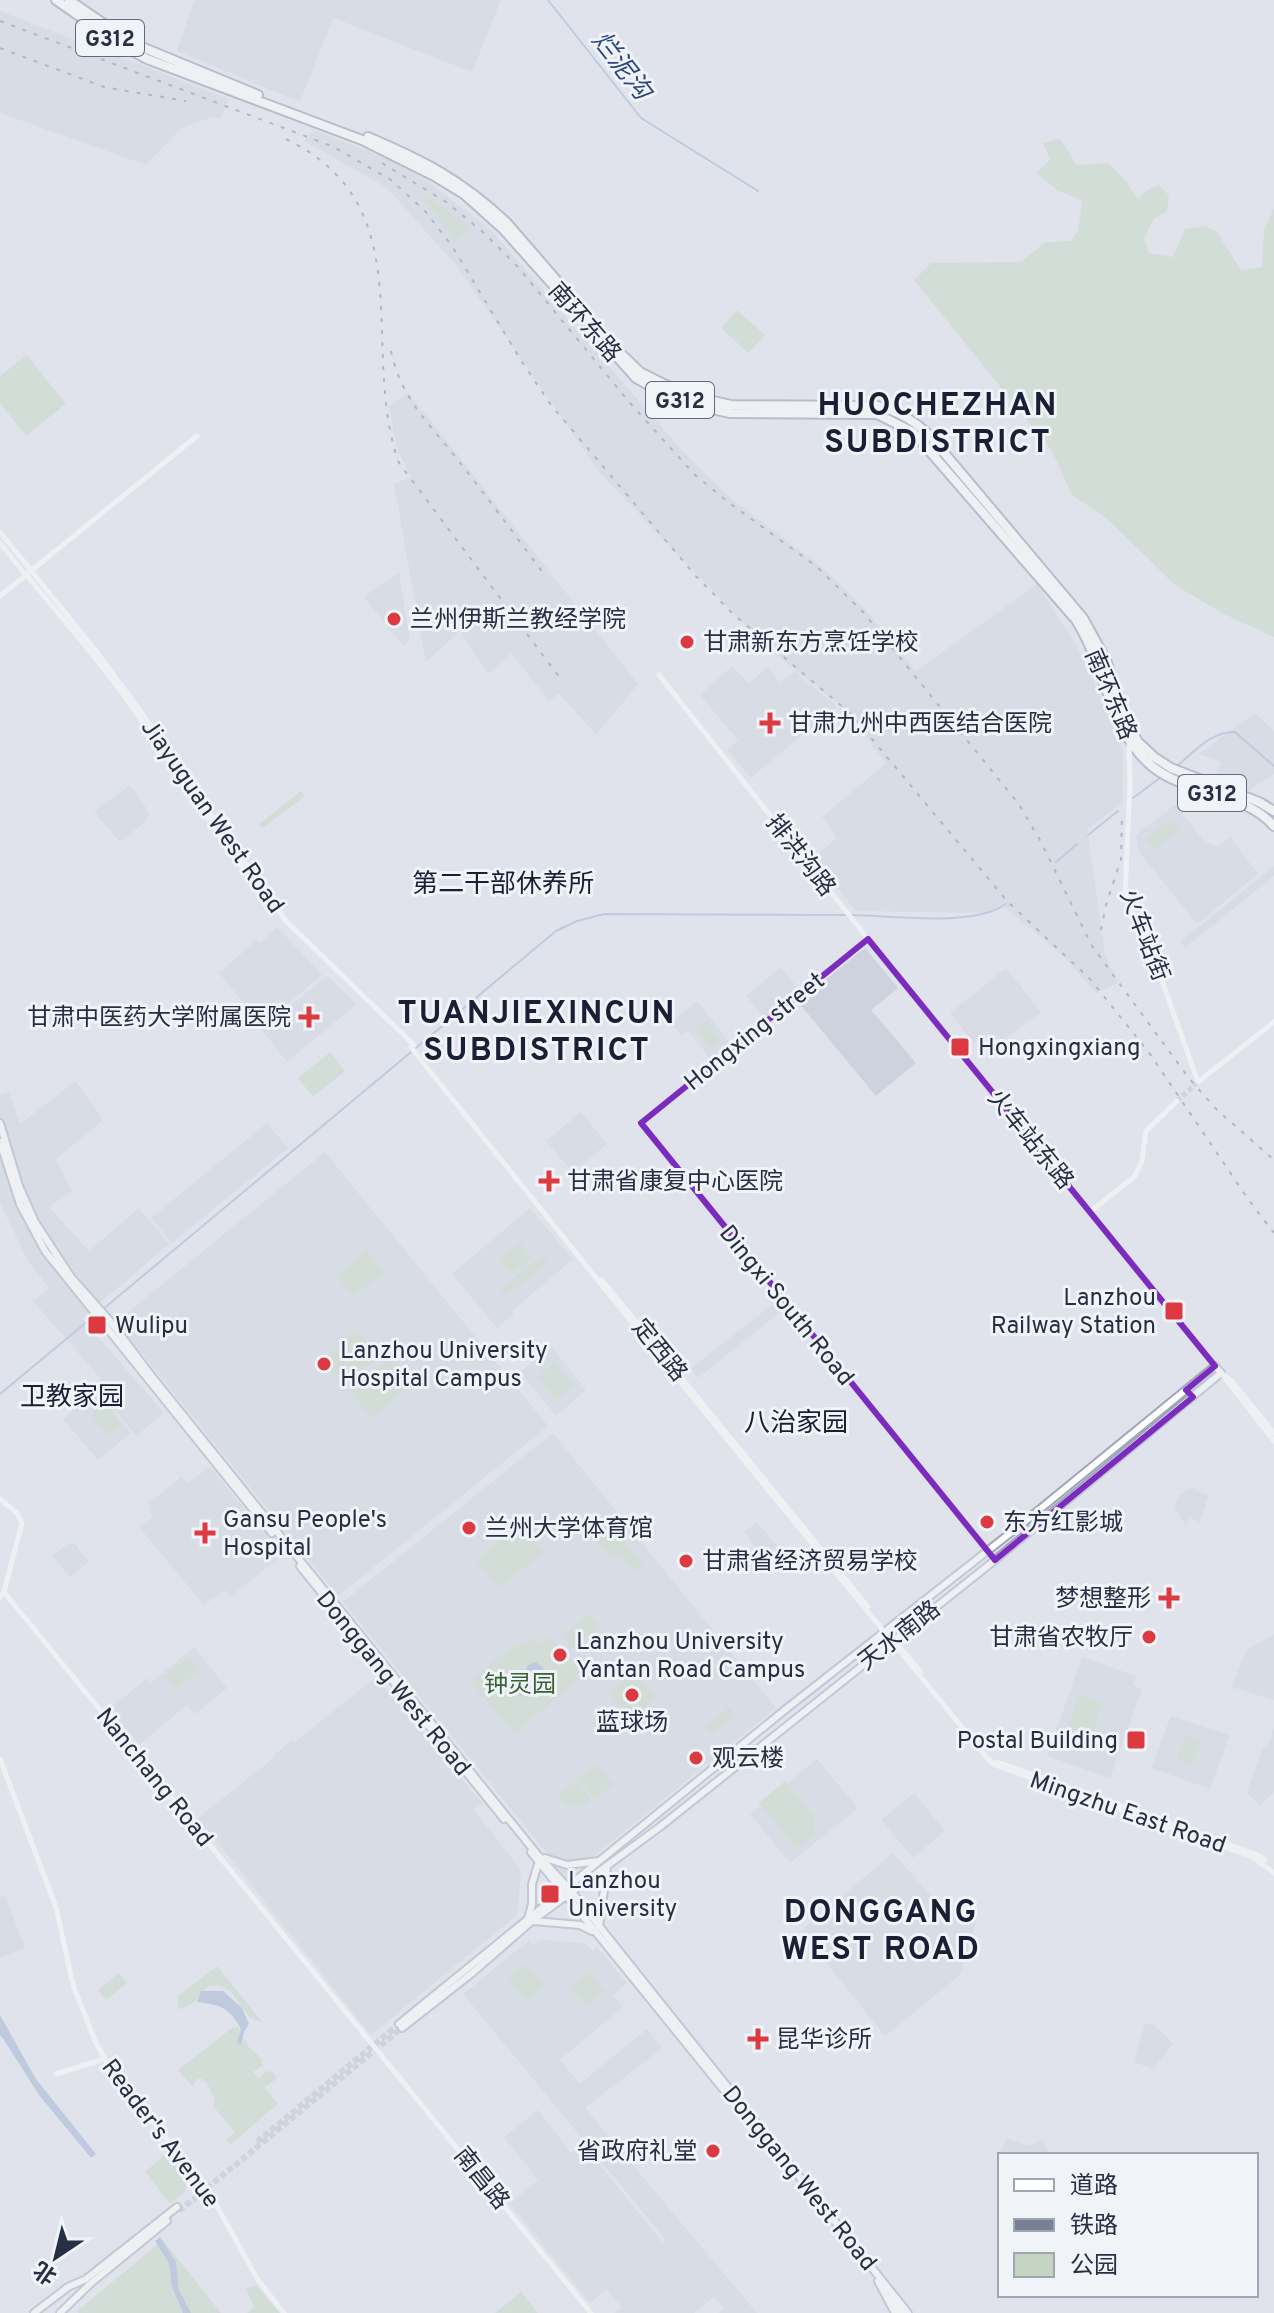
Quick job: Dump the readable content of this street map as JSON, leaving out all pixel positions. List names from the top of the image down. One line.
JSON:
{"streets":{"highway":["G312","南环东路"],"main road":["Jiayuguan West Road","排洪沟路","火车站街","Hongxing street","火车站东路","Dingxi South Road","定西路","天水南路","Donggang West Road","Nanchang Road","Mingzhu East Road","Reader's Avenue"]},"crossings":[["南环东路","火车站街"],["Jiayuguan West Road","定西路"],["排洪沟路","火车站东路"],["Hongxing street","火车站东路"],["Hongxing street","Dingxi South Road"],["火车站东路","天水南路"],["Dingxi South Road","天水南路"],["定西路","天水南路"],["定西路","Mingzhu East Road"],["天水南路","Donggang West Road"],["天水南路","Mingzhu East Road"]],"districts":["HUOCHEZHAN SUBDISTRICT","第二干部休养所","TUANJIEXINCUN SUBDISTRICT","卫教家园","八治家园","DONGGANG WEST ROAD"],"water":["烂泥沟"],"parks":["钟灵园"],"places":{"other":["兰州伊斯兰教经学院","甘肃新东方烹饪学校","Lanzhou University Hospital Campus","东方红影城","兰州大学体育馆","甘肃省经济贸易学校","甘肃省农牧厅","Lanzhou University Yantan Road Campus","蓝球场","观云楼","省政府礼堂"],"health":["甘肃九州中西医结合医院","甘肃中医药大学附属医院","甘肃省康复中心医院","Gansu People's Hospital","梦想整形","昆华诊所"],"transit":["Hongxingxiang","Lanzhou Railway Station","Wulipu","Postal Building","Lanzhou University"]},"legend":["道路","铁路","公园"],"north":"bottom left"}
